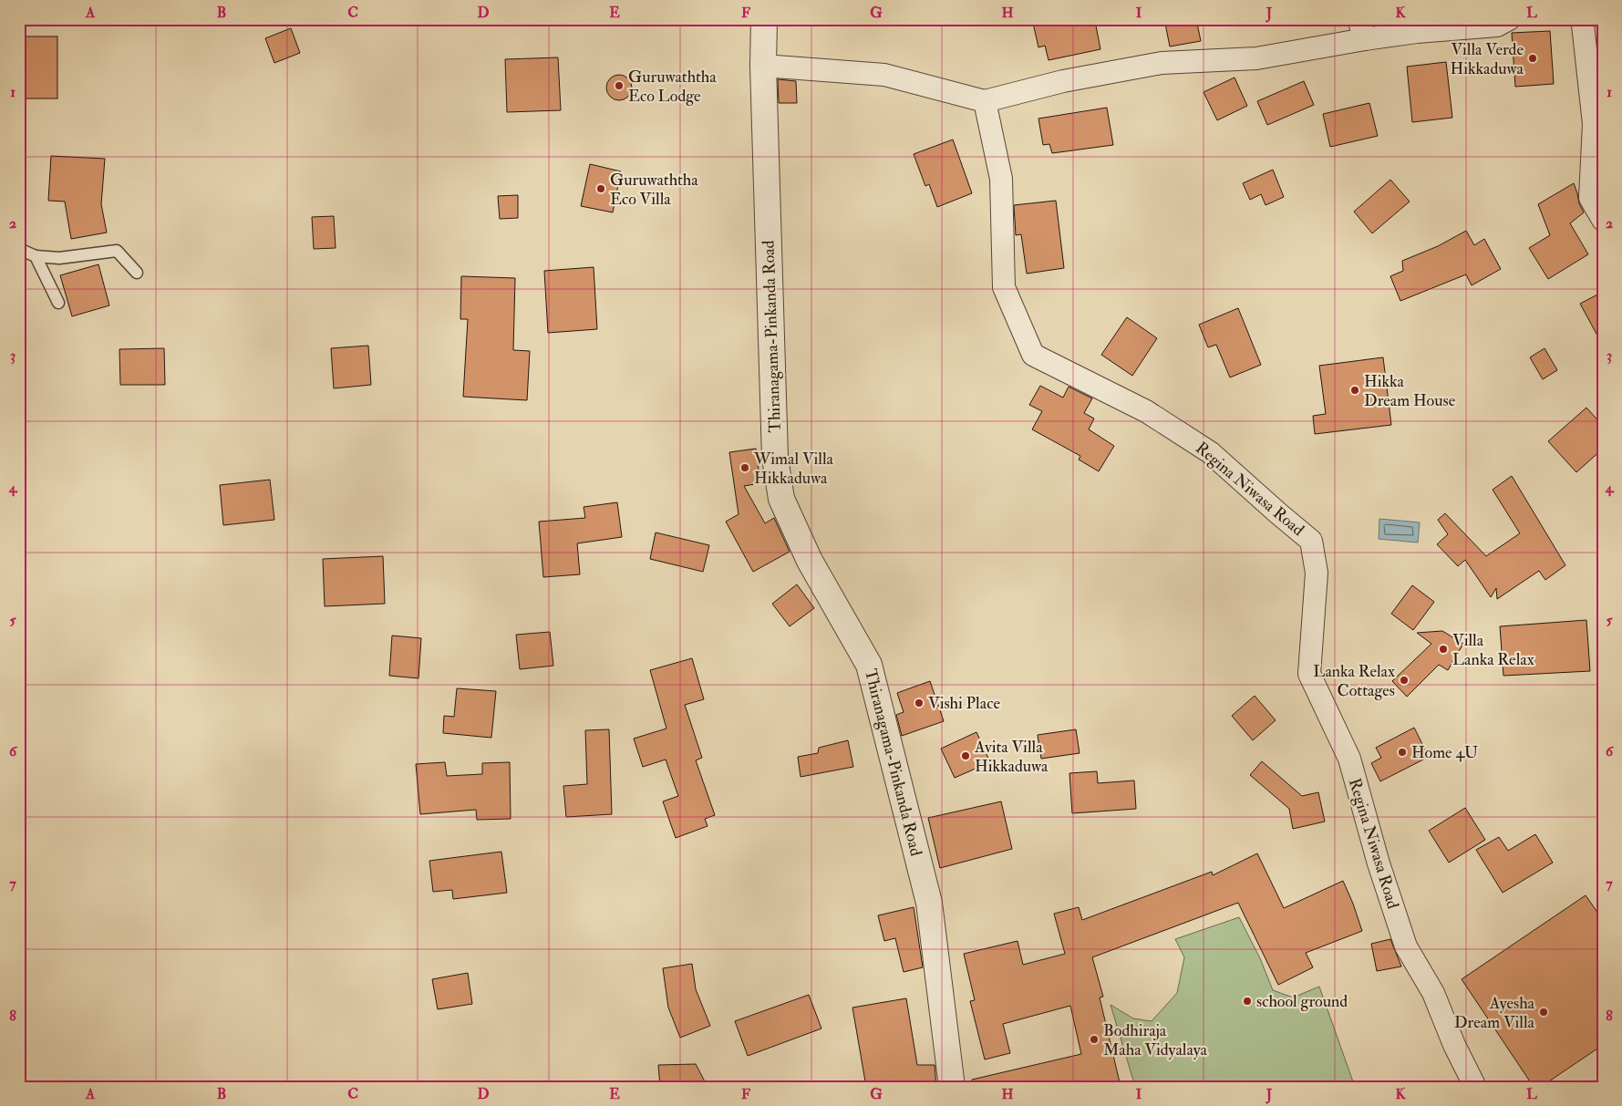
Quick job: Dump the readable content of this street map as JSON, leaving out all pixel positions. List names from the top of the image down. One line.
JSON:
{"streets":{"street":["Thiranagama-Pinkanda Road","Regina Niwasa Road"]},"places":["Villa Verde Hikkaduwa","Guruwaththa Eco Lodge","Guruwaththa Eco Villa","Hikka Dream House","Wimal Villa Hikkaduwa","Villa Lanka Relax","Lanka Relax Cottages","Vishi Place","Home 4U","Avita Villa Hikkaduwa","school ground","Ayesha Dream Villa","Bodhiraja Maha Vidyalaya"],"grid":{"columns":["A","B","C","D","E","F","G","H","I","J","K","L"],"rows":["1","2","3","4","5","6","7","8"]}}
